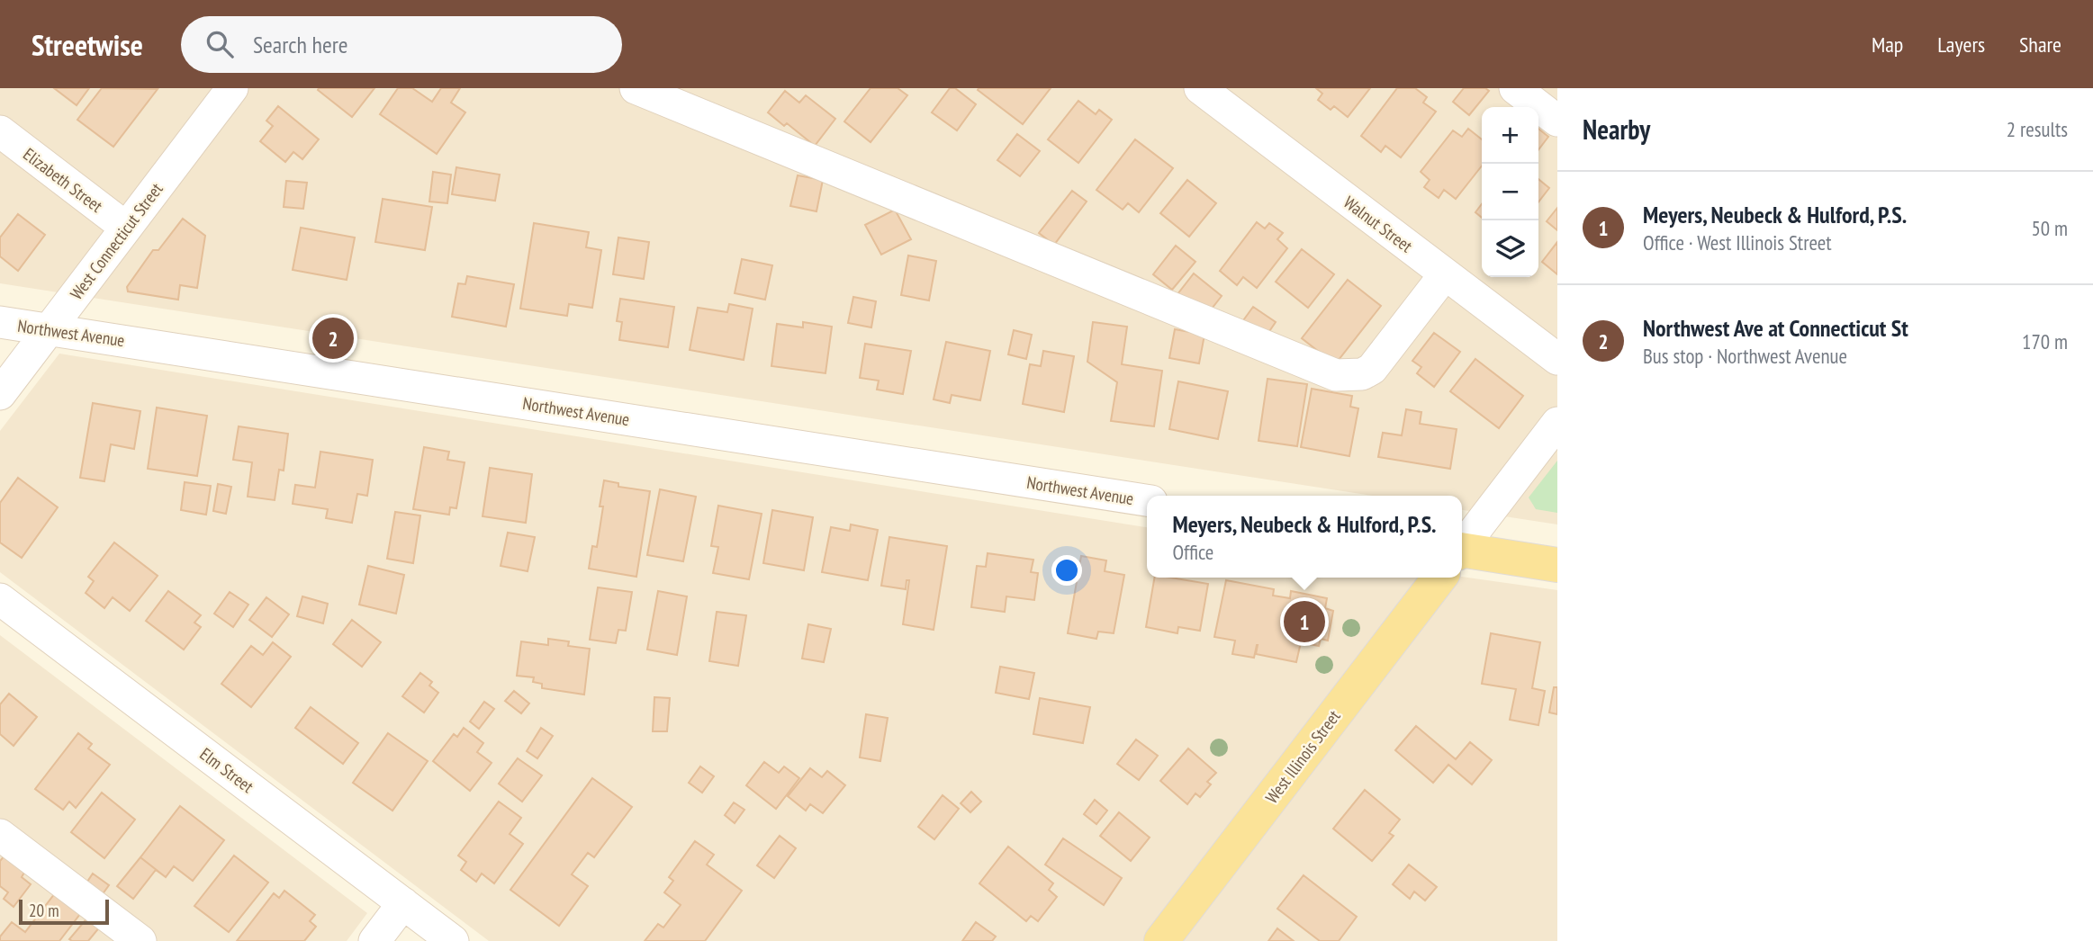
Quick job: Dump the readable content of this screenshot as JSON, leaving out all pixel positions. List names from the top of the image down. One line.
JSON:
{"streets":{"main road":["West Illinois Street"],"street":["Elizabeth Street","Walnut Street","West Connecticut Street","Northwest Avenue","Elm Street"]},"crossings":[["Elizabeth Street","West Connecticut Street"],["West Connecticut Street","Northwest Avenue"]],"scale_bar":"20 m","page":{"header":"Streetwise","search":"Search here","nav":["Map","Layers","Share"],"heading":["Nearby","2 results"],"map_buttons":["+","−"],"list":[{"mark":"1","name":"Meyers, Neubeck & Hulford, P.S.","note":"Office · West Illinois Street","value":"50 m"},{"mark":"2","name":"Northwest Ave at Connecticut St","note":"Bus stop · Northwest Avenue","value":"170 m"}],"pins":["2","1"],"popup":["Meyers, Neubeck & Hulford, P.S.","Office"],"scale":"20 m"}}
